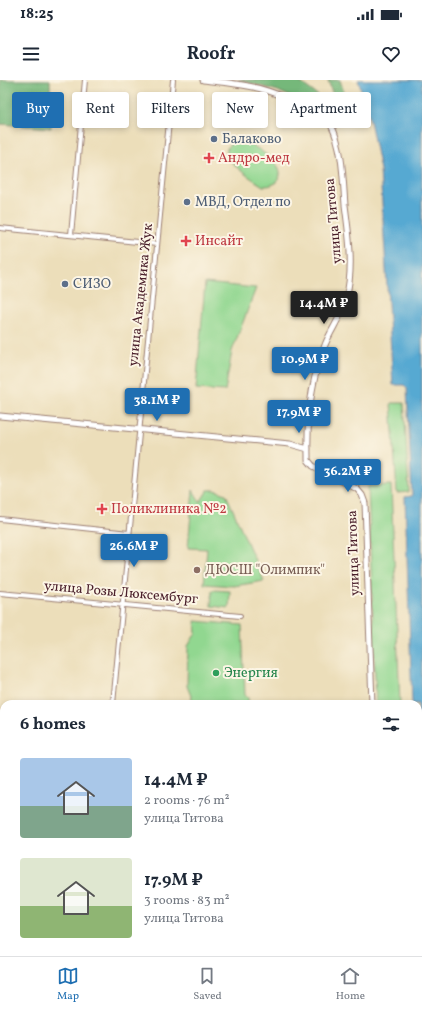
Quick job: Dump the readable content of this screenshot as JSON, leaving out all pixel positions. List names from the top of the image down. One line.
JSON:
{"streets":{"main road":["улица Титова"],"street":["улица Академика Жук","улица Розы Люксембург"]},"crossings":[["улица Академика Жук","улица Розы Люксембург"]],"places":{"other":["Балаково","МВД, Отдел по","СИЗО","ДЮСШ \"Олимпик\"","Энергия"],"health":["Андро-мед","Инсайт","Поликлиника №2"]},"page":{"status":"18:25","header":"Roofr","chip":["Buy","Rent","Filters","New","Apartment"],"price":["14.4M ₽","10.9M ₽","38.1M ₽","17.9M ₽","36.2M ₽","26.6M ₽"],"heading":"6 homes","list":[{"name":"14.4M ₽","note":"2 rooms · 76 m² · улица Титова"},{"name":"17.9M ₽","note":"3 rooms · 83 m² · улица Титова"}],"tabs":["Map","Saved","Home"]}}
